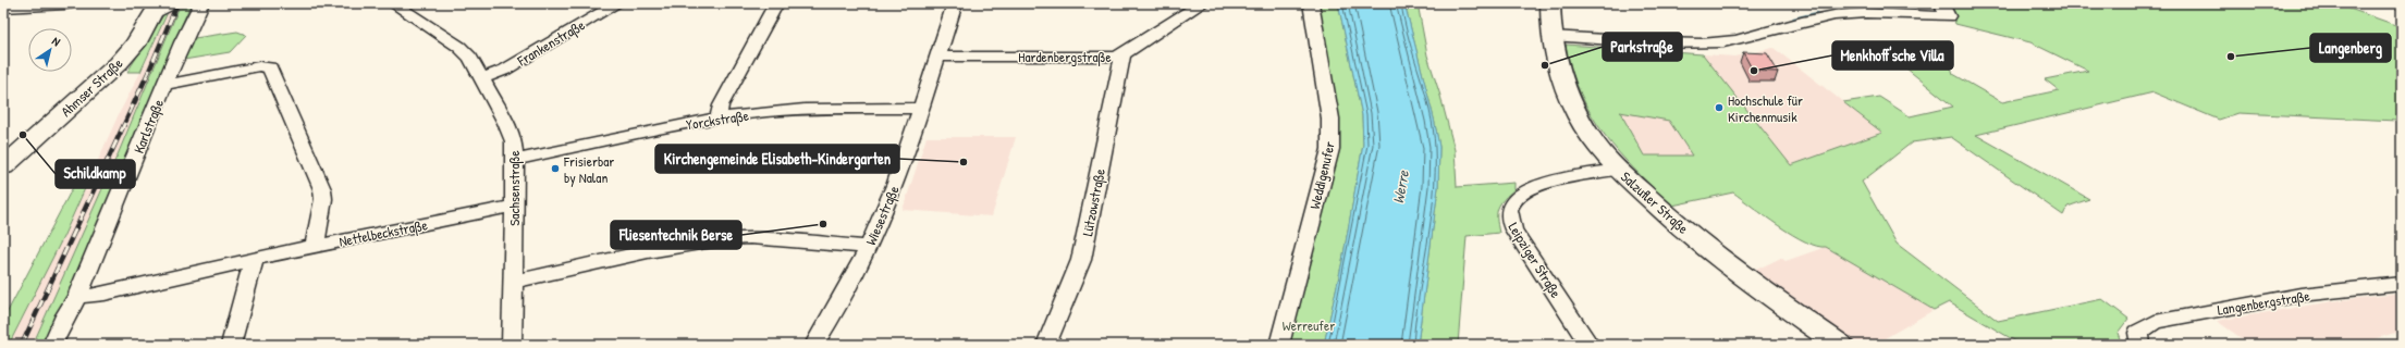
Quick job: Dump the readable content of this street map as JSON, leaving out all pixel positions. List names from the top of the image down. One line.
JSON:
{"streets":{"main road":["Ahmser Straße","Salzufler Straße"],"street":["Frankenstraße","Hardenbergstraße","Yorckstraße","Karlstraße","Weddigenufer","Sachsenstraße","Lützowstraße","Wiesestraße","Nettelbeckstraße","Leipziger Straße","Langenbergstraße"]},"crossings":[["Frankenstraße","Sachsenstraße"],["Hardenbergstraße","Lützowstraße"],["Hardenbergstraße","Wiesestraße"],["Yorckstraße","Sachsenstraße"],["Yorckstraße","Wiesestraße"],["Karlstraße","Nettelbeckstraße"],["Sachsenstraße","Nettelbeckstraße"],["Salzufler Straße","Leipziger Straße"]],"water":["Werre"],"parks":["Werreufer"],"places":["Langenberg","Parkstraße","Menkhoff'sche Villa","Hochschule für Kirchenmusik","Schildkamp","Kirchengemeinde Elisabeth-Kindergarten","Frisierbar by Nalan","Fliesentechnik Berse"],"north":"top right"}
